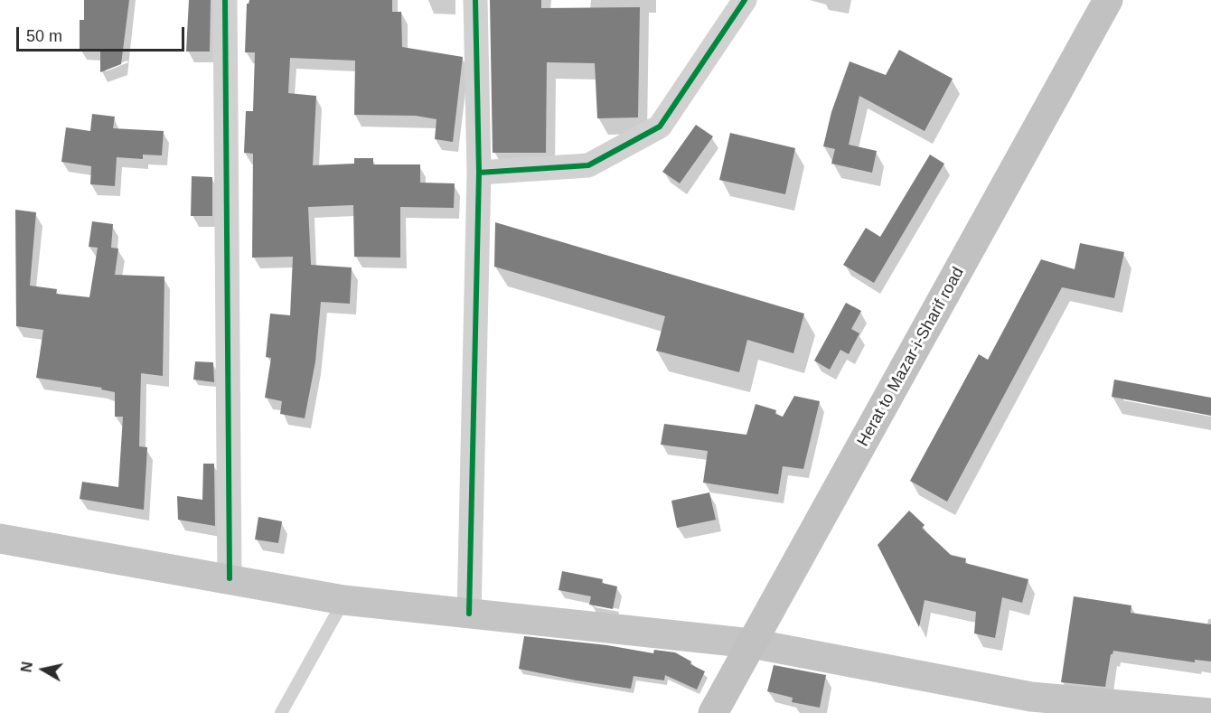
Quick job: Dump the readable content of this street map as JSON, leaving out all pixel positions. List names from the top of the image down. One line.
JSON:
{"streets":{"highway":["Herat to Mazar-i-Sharif road"]},"scale_bar":"50 m","north":"left"}
